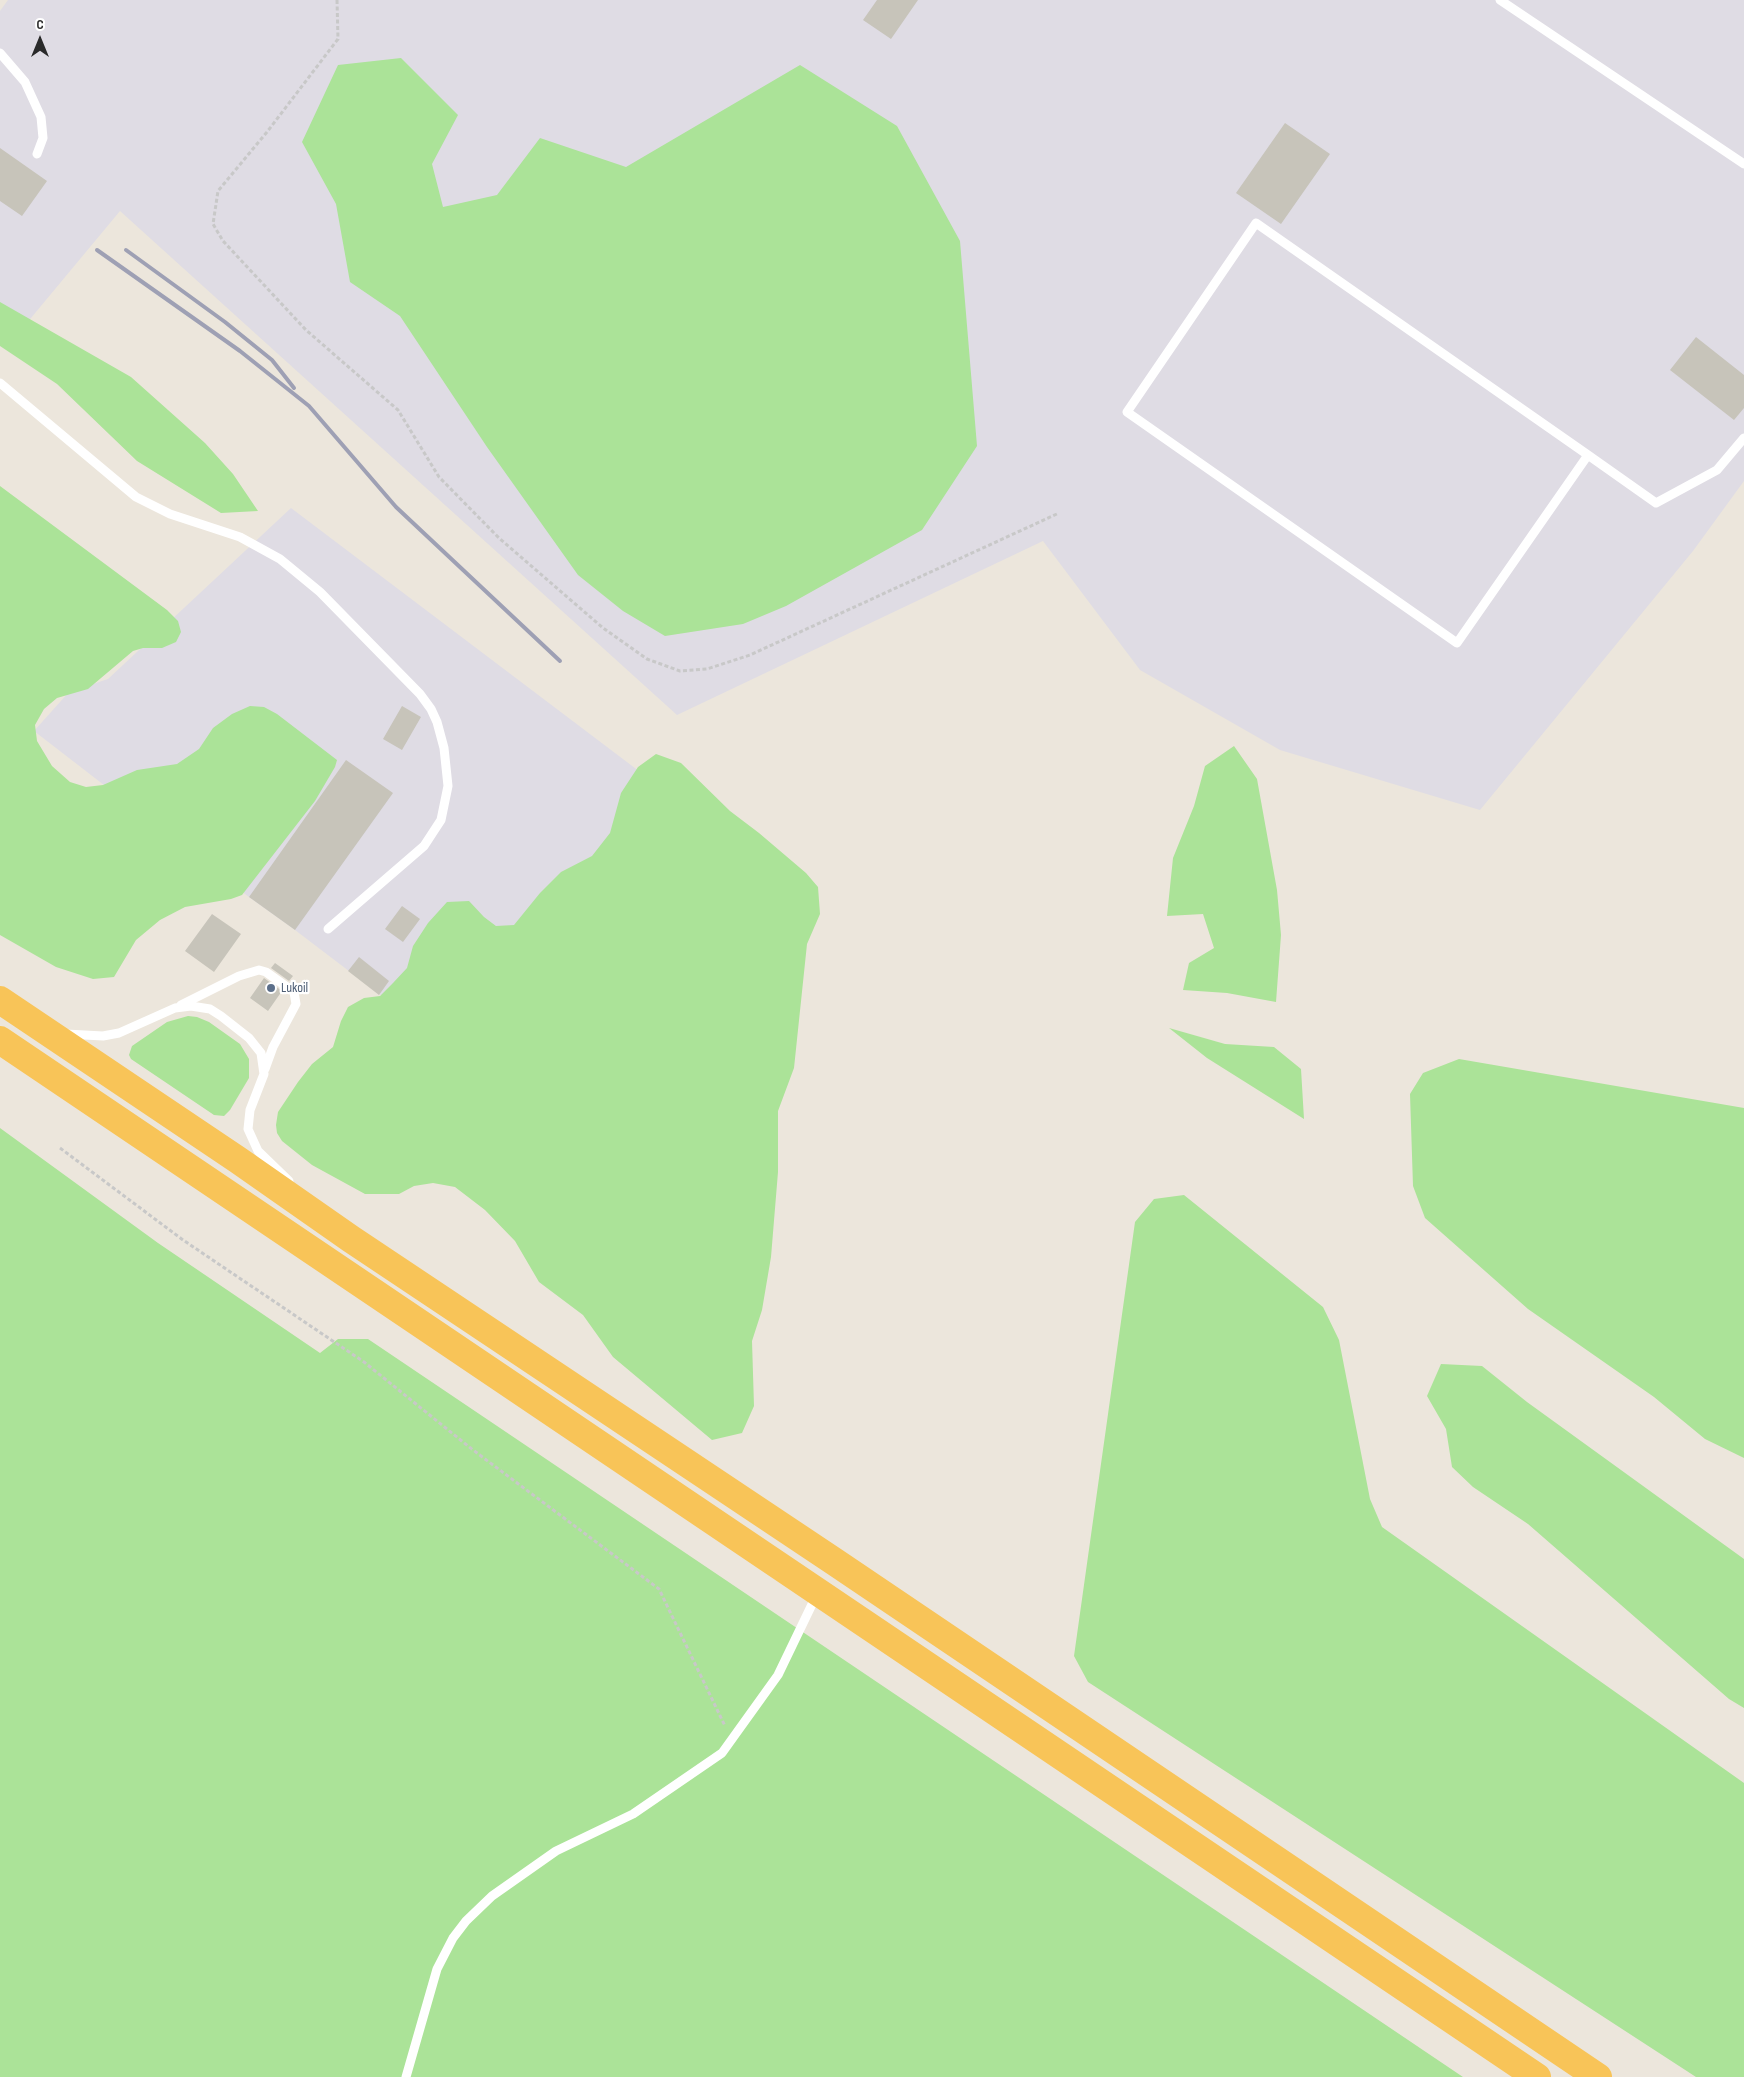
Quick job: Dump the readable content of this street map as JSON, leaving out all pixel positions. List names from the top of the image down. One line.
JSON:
{"places":["Lukoil"],"north":"top"}
